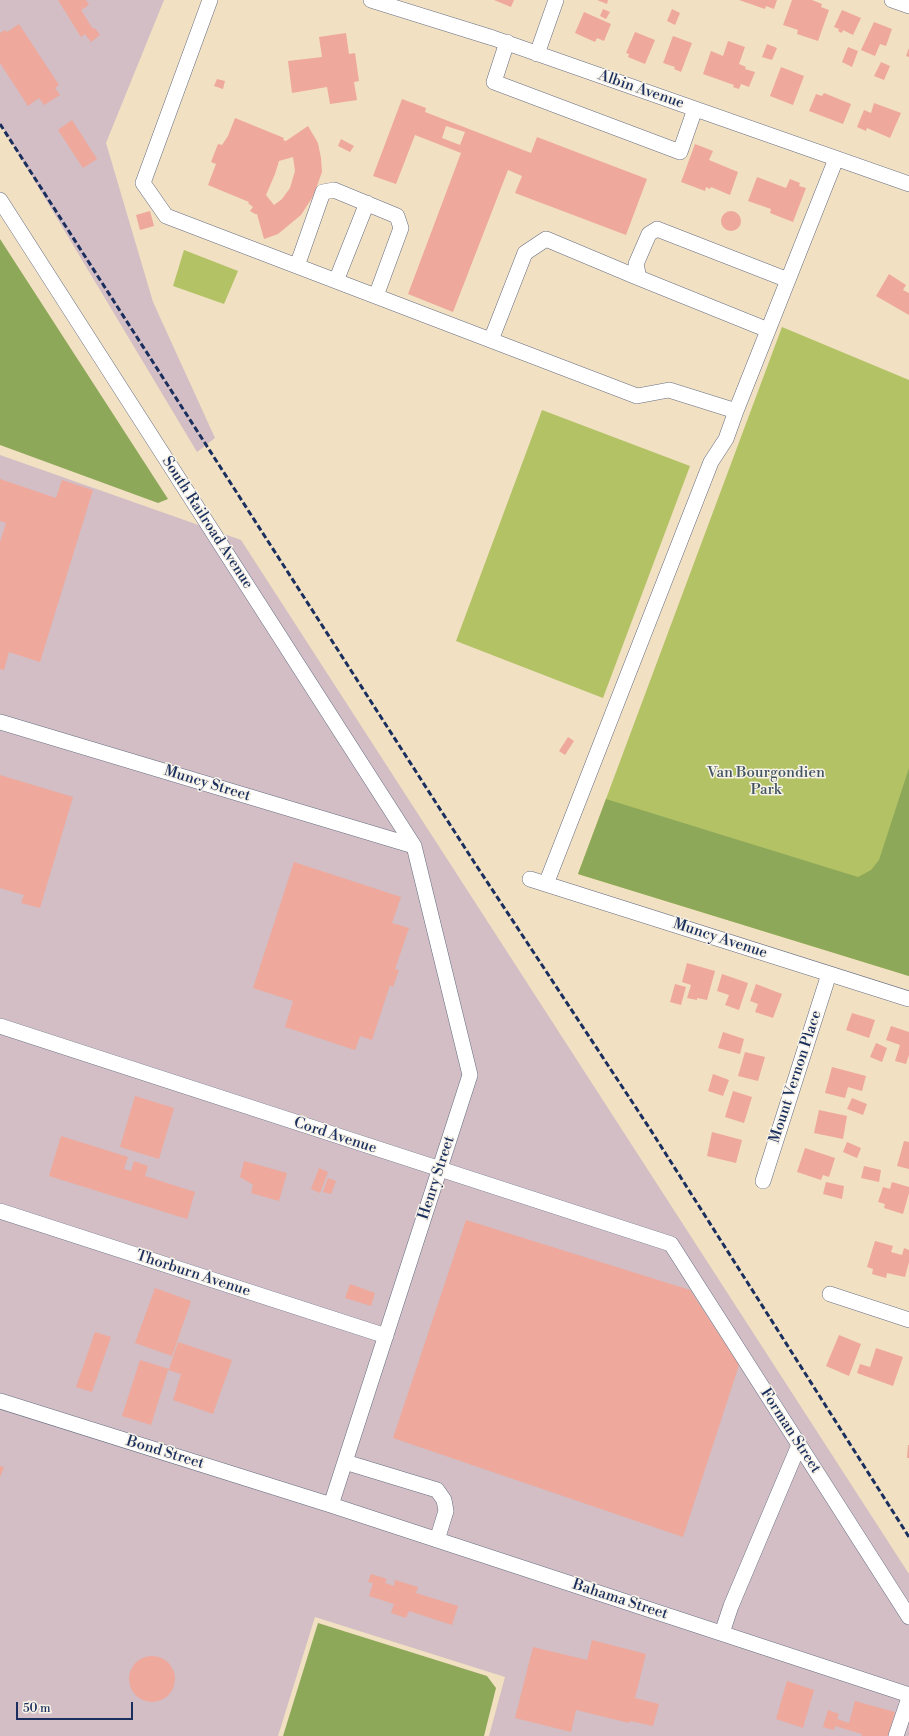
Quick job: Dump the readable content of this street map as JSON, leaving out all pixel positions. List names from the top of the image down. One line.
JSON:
{"streets":{"street":["Albin Avenue","South Railroad Avenue","Muncy Street","Muncy Avenue","Mount Vernon Place","Cord Avenue","Henry Street","Thorburn Avenue","Forman Street","Bond Street","Bahama Street"]},"crossings":[["South Railroad Avenue","Muncy Street"],["South Railroad Avenue","Henry Street"],["Muncy Street","Henry Street"],["Muncy Avenue","Mount Vernon Place"],["Cord Avenue","Henry Street"],["Cord Avenue","Forman Street"],["Henry Street","Thorburn Avenue"],["Henry Street","Bond Street"],["Henry Street","Bahama Street"],["Bond Street","Bahama Street"]],"parks":["Van Bourgondien Park"],"scale_bar":"50 m"}
